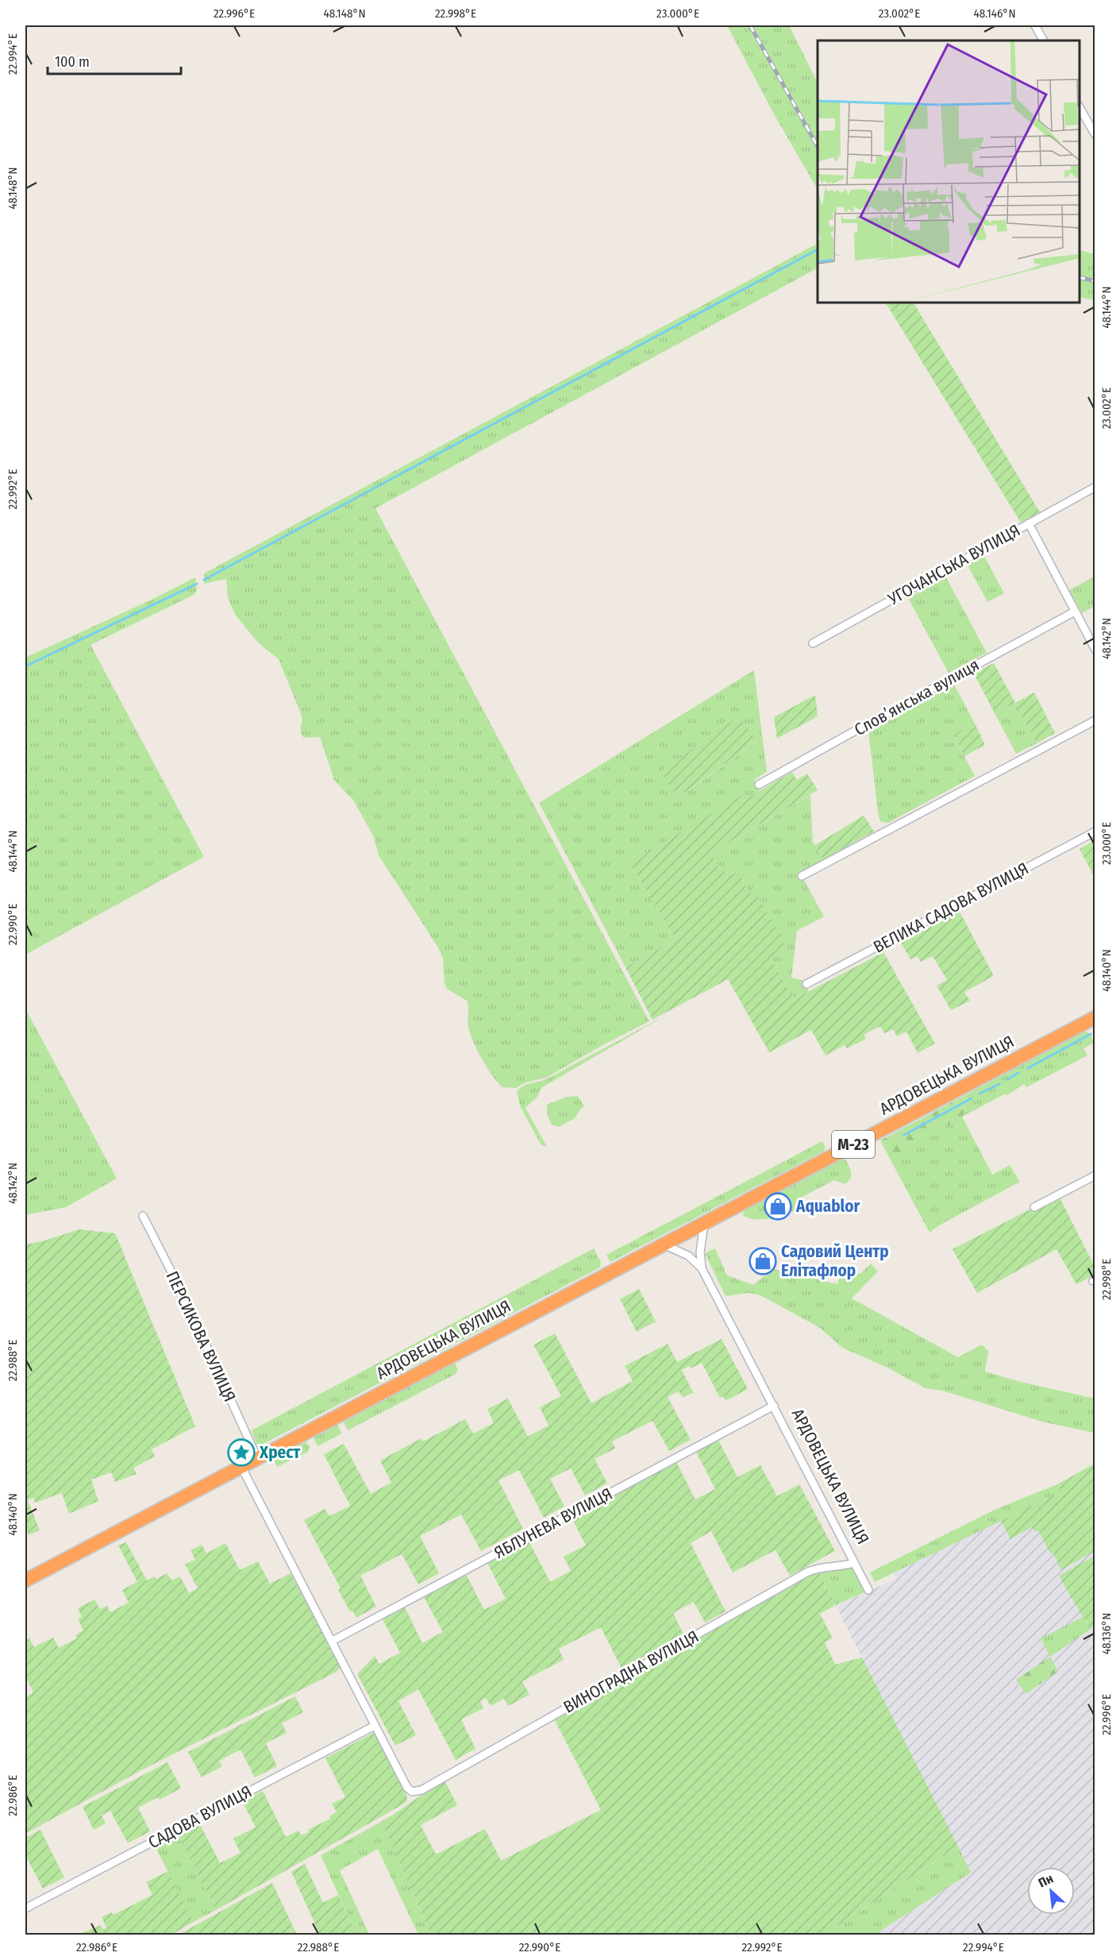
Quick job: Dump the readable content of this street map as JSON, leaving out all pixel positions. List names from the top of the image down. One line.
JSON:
{"streets":{"highway":["АРДОВЕЦЬКА ВУЛИЦЯ","М-23"],"street":["УГОЧАНСЬКА ВУЛИЦЯ","Словʼянська вулиця","ВЕЛИКА САДОВА ВУЛИЦЯ","ПЕРСИКОВА ВУЛИЦЯ","ЯБЛУНЕВА ВУЛИЦЯ","ВИНОГРАДНА ВУЛИЦЯ","САДОВА ВУЛИЦЯ"]},"crossings":[["АРДОВЕЦЬКА ВУЛИЦЯ","ПЕРСИКОВА ВУЛИЦЯ"],["АРДОВЕЦЬКА ВУЛИЦЯ","ЯБЛУНЕВА ВУЛИЦЯ"],["АРДОВЕЦЬКА ВУЛИЦЯ","ВИНОГРАДНА ВУЛИЦЯ"],["ВИНОГРАДНА ВУЛИЦЯ","САДОВА ВУЛИЦЯ"]],"places":{"shop":["Aquablor","Садовий Центр Елітафлор"],"place":["Хрест"]},"scale_bar":"100 m","north":"top left","coordinates":["22.996°E","48.148°N","22.998°E","23.000°E","23.002°E","48.146°N","22.994°E","48.144°N","22.992°E","48.142°N","22.990°E","48.140°N","22.988°E","48.136°N","22.986°E"]}
